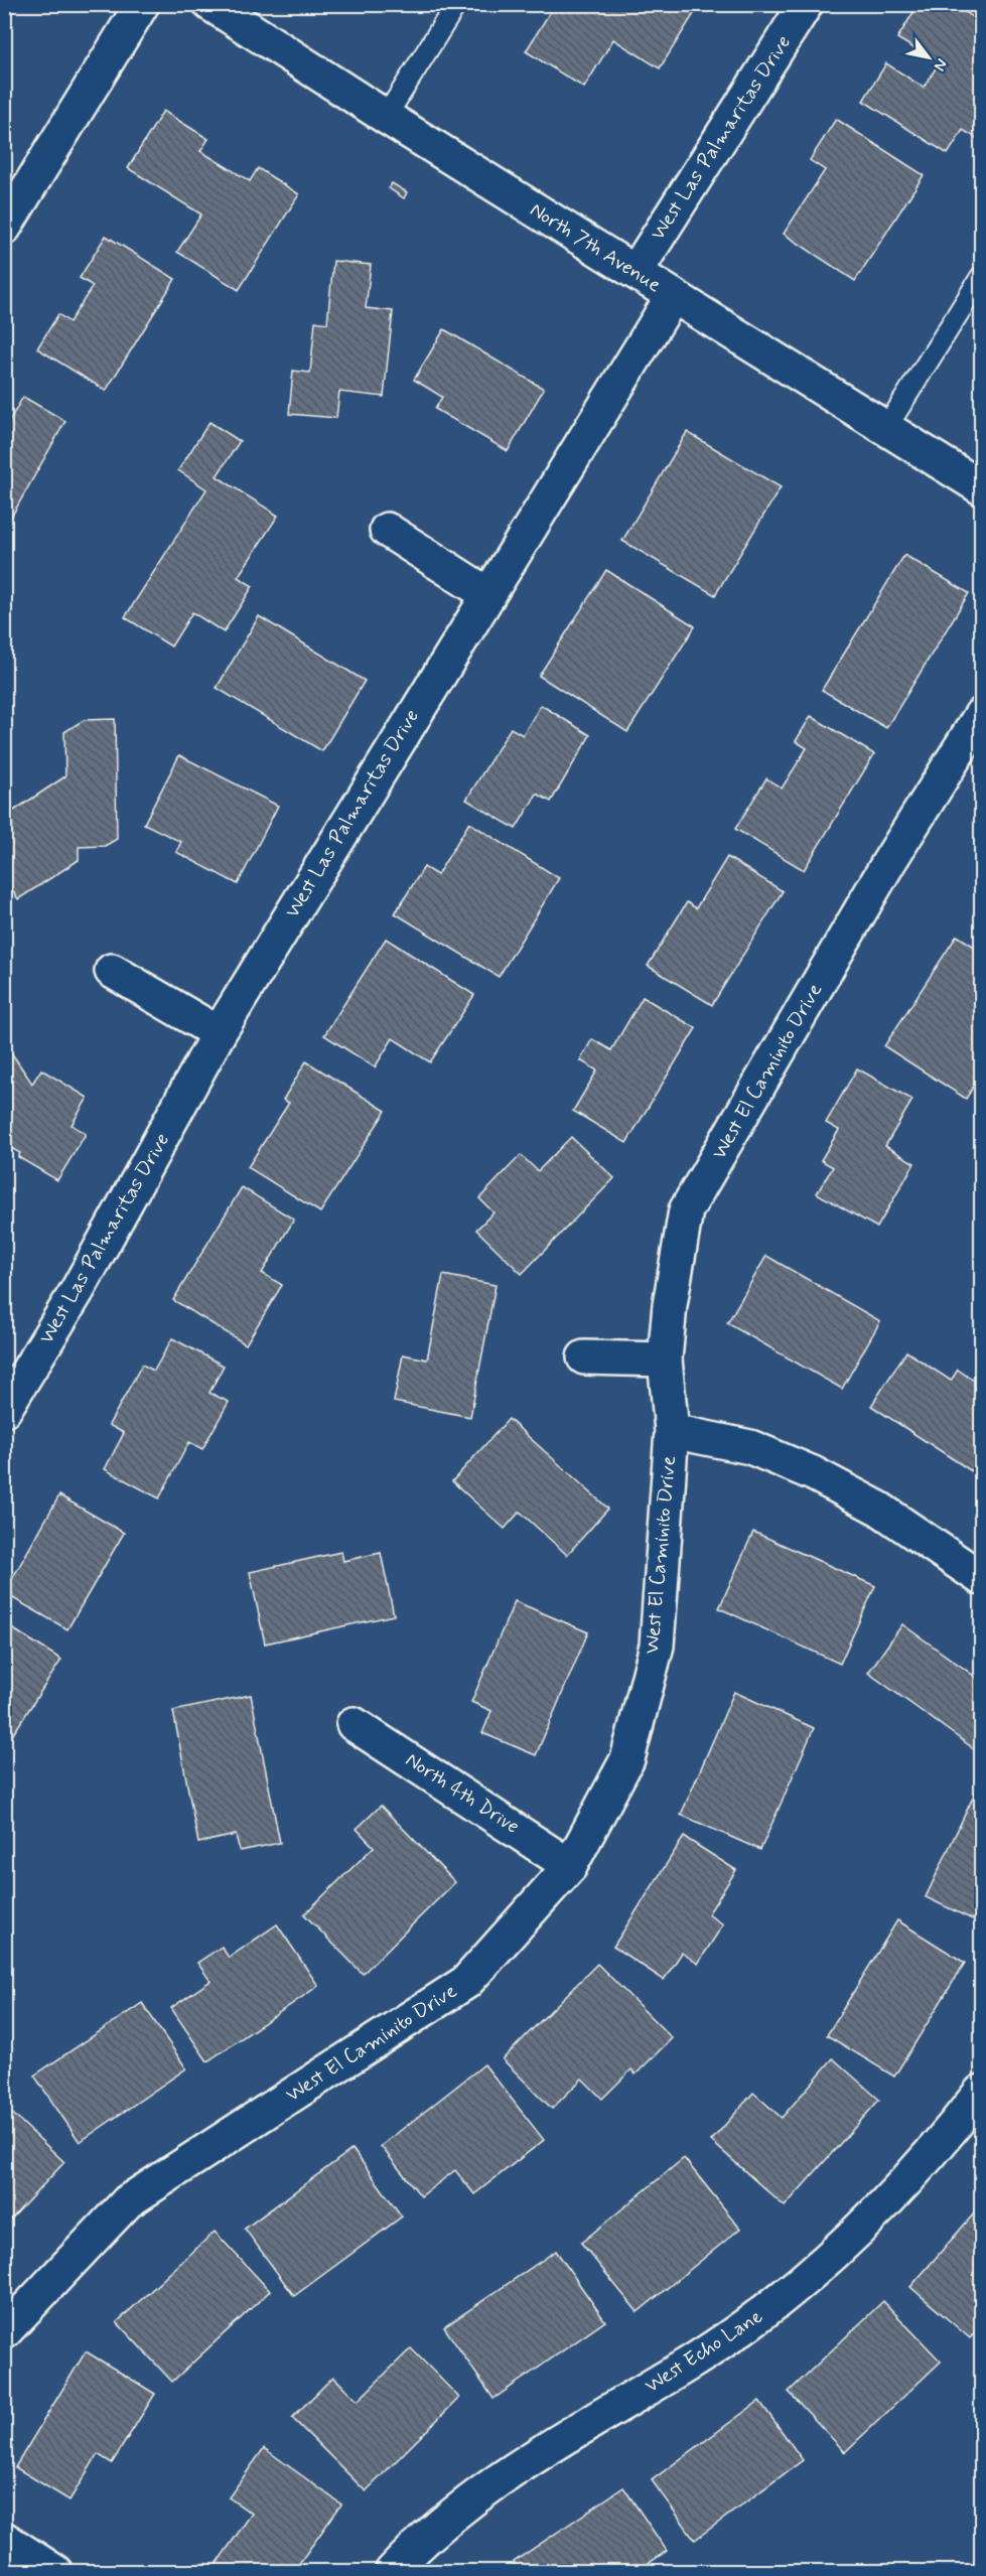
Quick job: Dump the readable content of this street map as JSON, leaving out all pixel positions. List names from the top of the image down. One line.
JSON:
{"streets":{"street":["West Las Palmaritas Drive","North 7th Avenue","West El Caminito Drive","North 4th Drive","West Echo Lane"]},"crossings":[["West Las Palmaritas Drive","North 7th Avenue"],["West El Caminito Drive","North 4th Drive"]],"north":"bottom right"}
